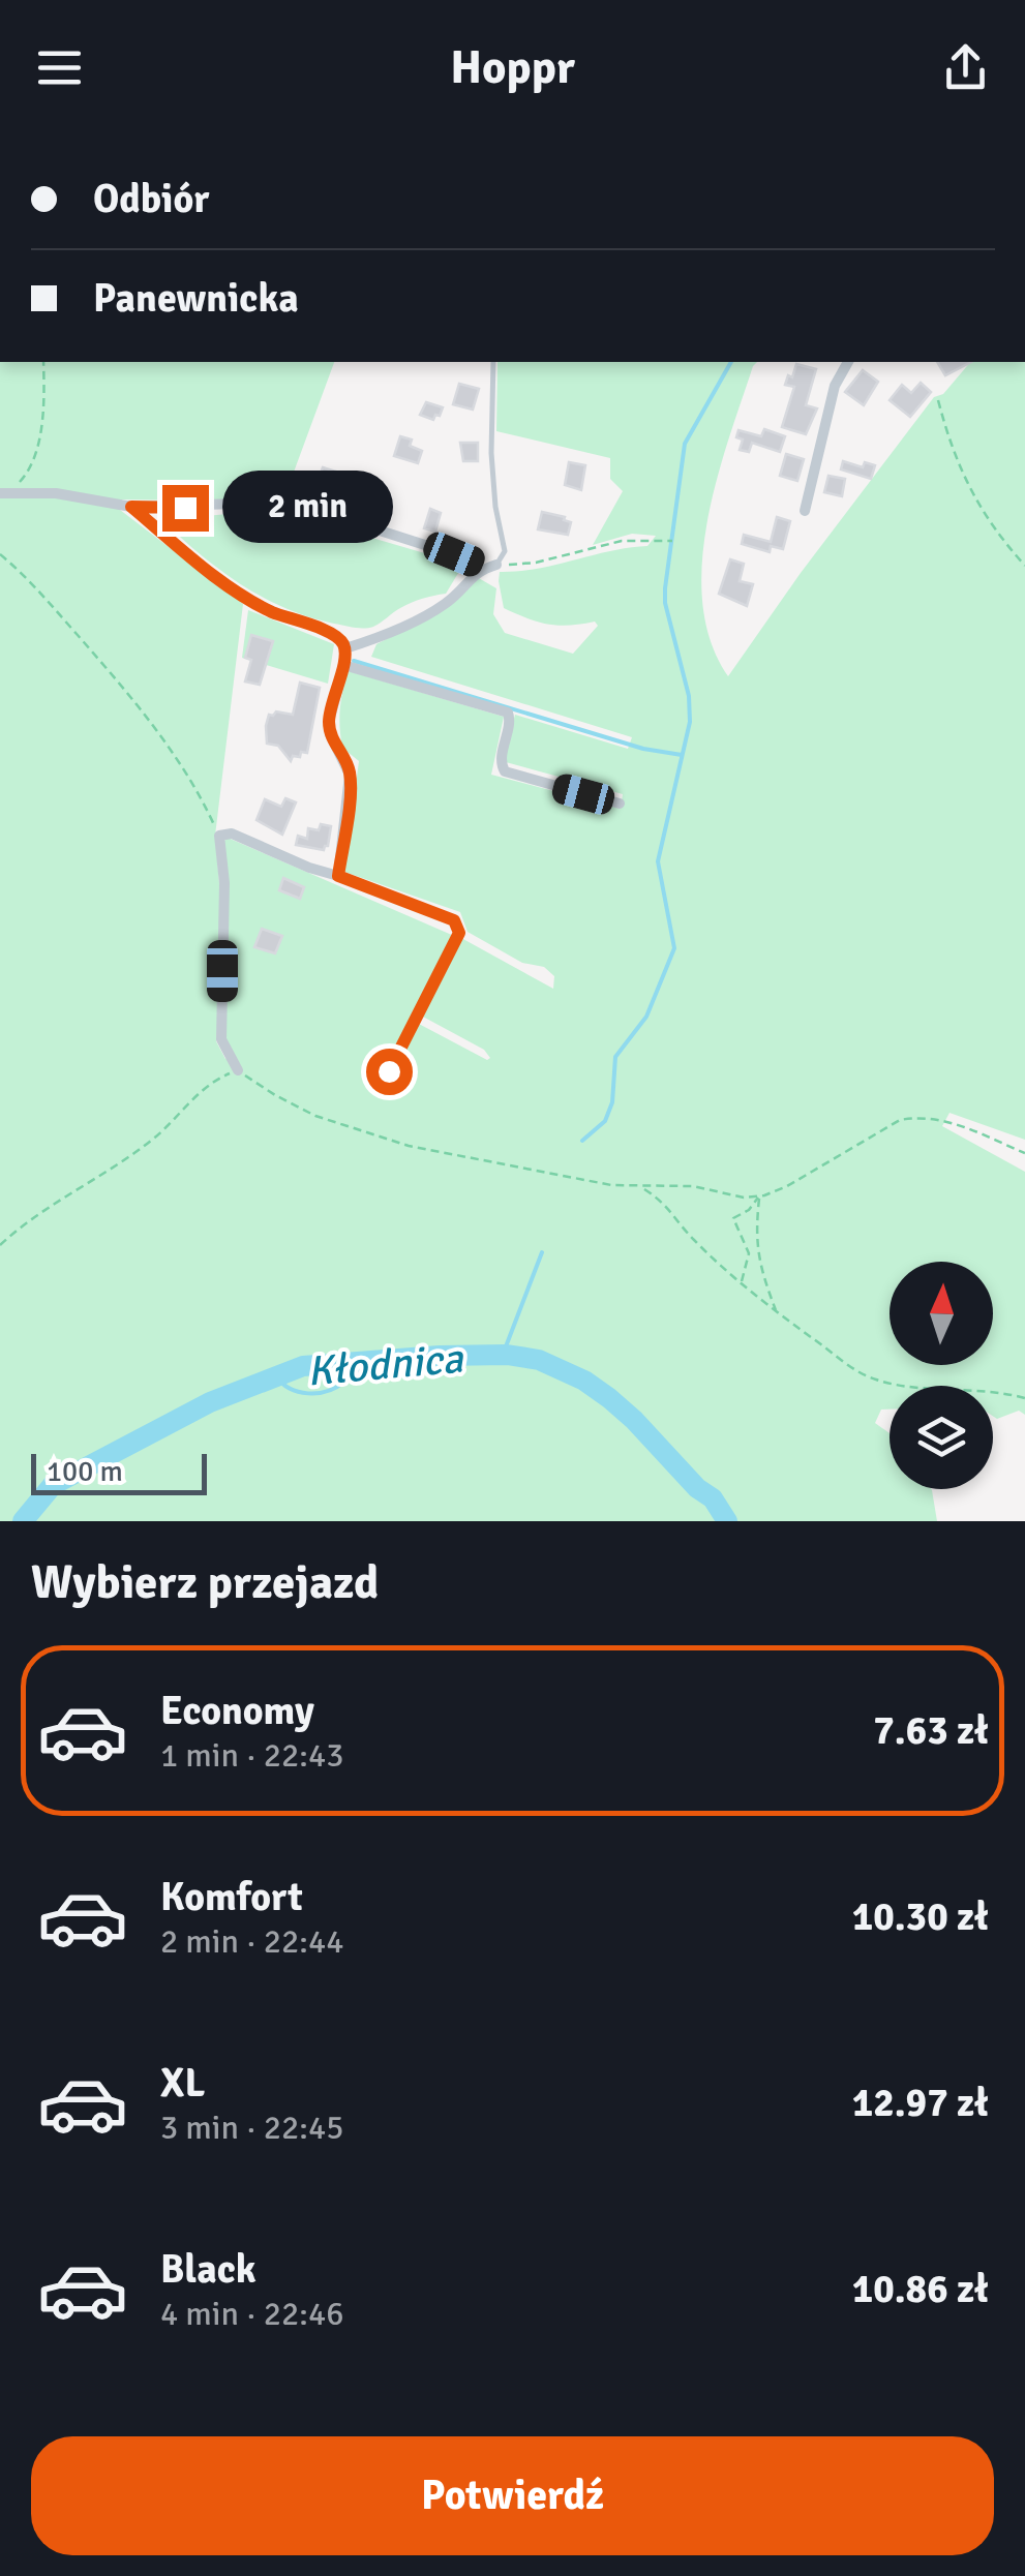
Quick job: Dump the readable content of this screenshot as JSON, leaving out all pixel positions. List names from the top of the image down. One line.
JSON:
{"water":["Kłodnica"],"scale_bar":"100 m","north":"top","page":{"header":"Hoppr","banner":["Odbiór","Panewnicka"],"bubble":"2 min","scale":"100 m","heading":"Wybierz przejazd","list":[{"name":"Economy","note":"1 min · 22:43","value":"7.63 zł"},{"name":"Komfort","note":"2 min · 22:44","value":"10.30 zł"},{"name":"XL","note":"3 min · 22:45","value":"12.97 zł"},{"name":"Black","note":"4 min · 22:46","value":"10.86 zł"}],"buttons":"Potwierdź"}}
